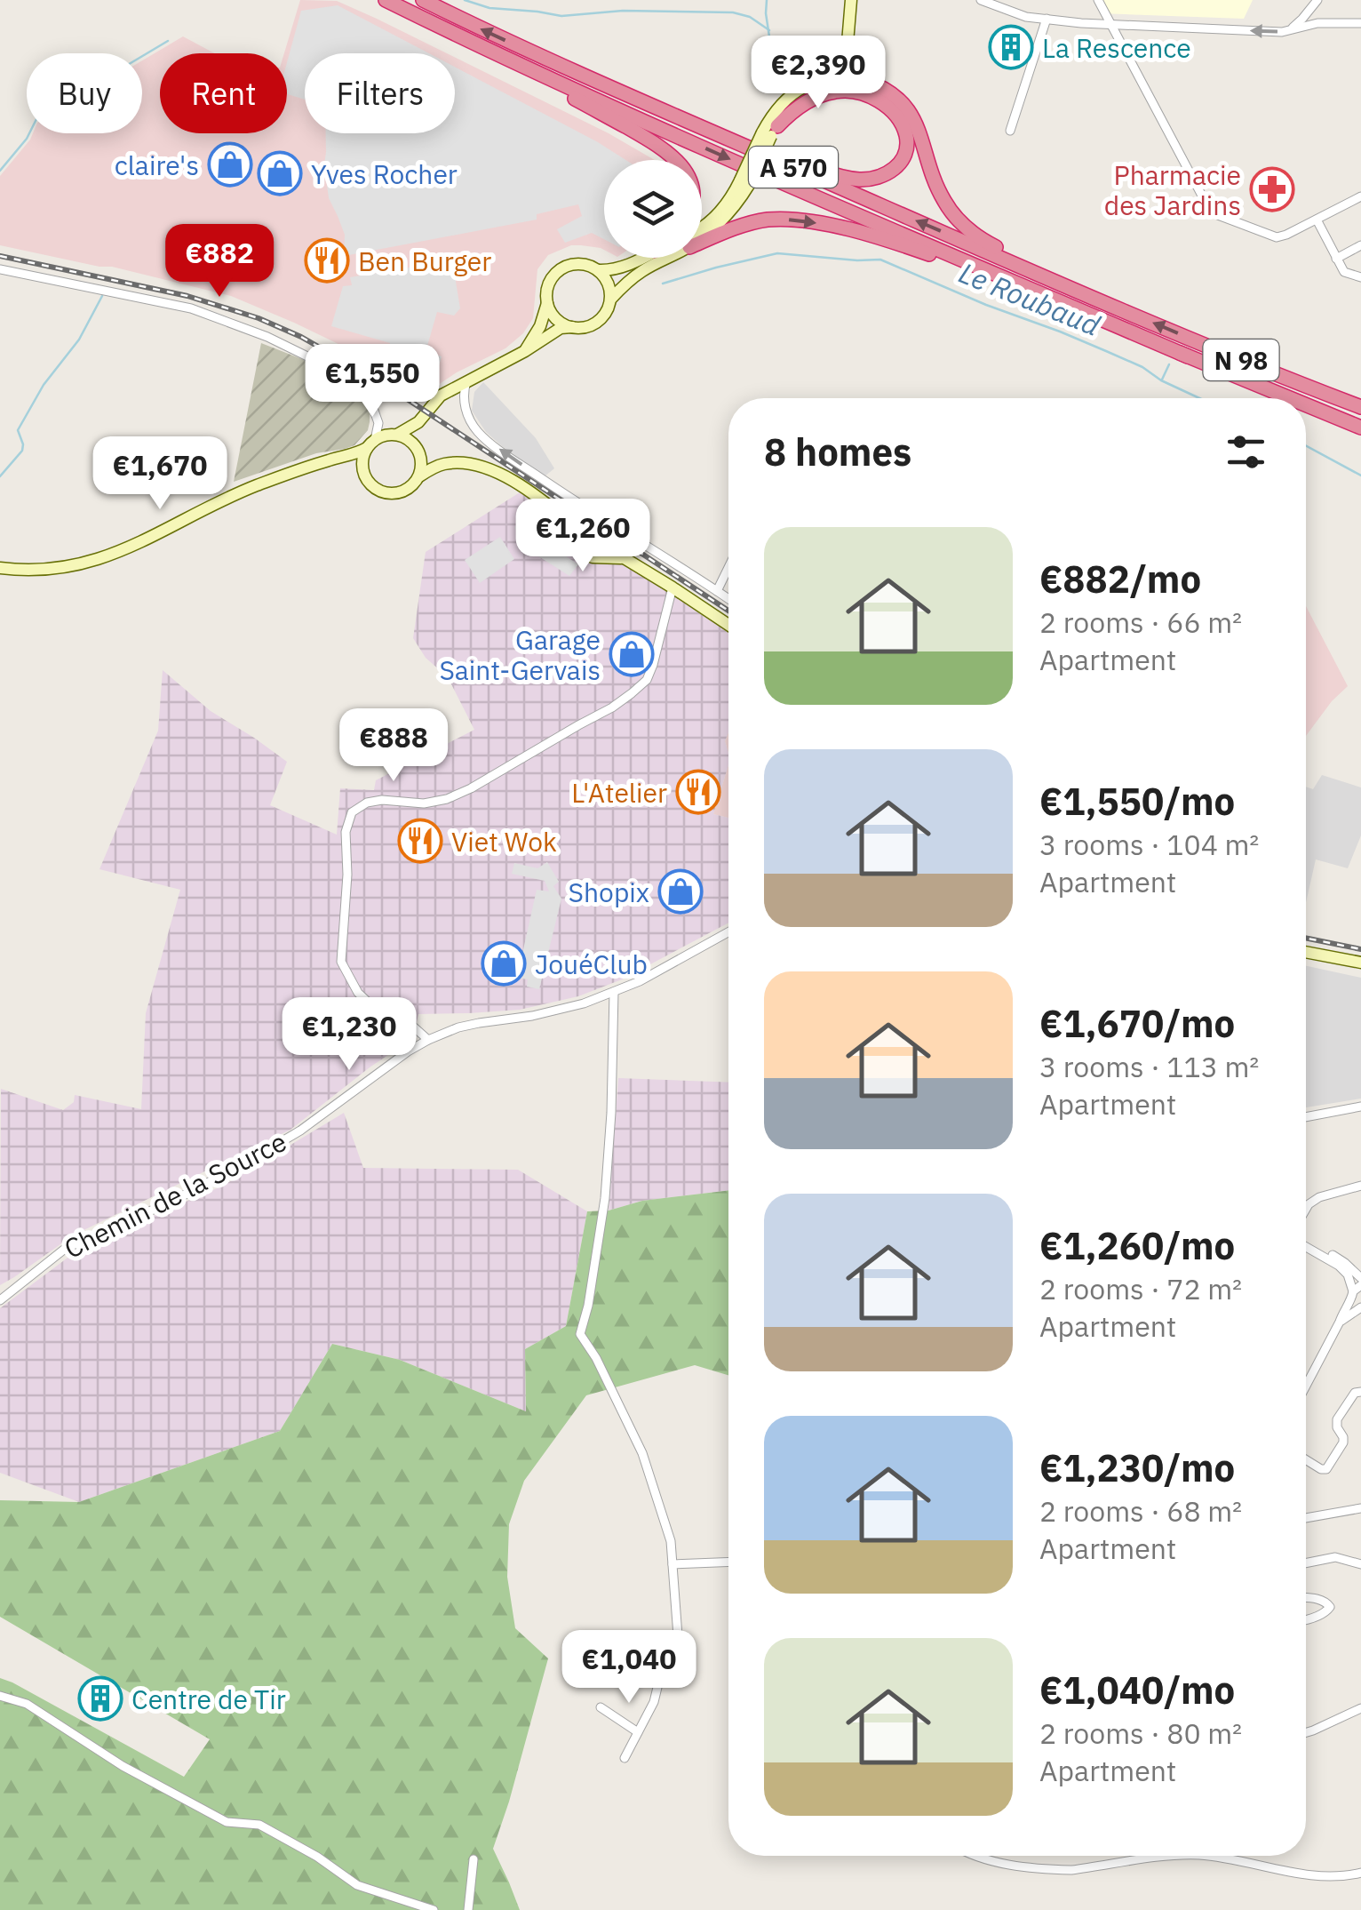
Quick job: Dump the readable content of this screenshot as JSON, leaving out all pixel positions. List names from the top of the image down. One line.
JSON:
{"streets":{"highway":["A 570","N 98"],"street":["Chemin de la Source"]},"crossings":[["A 570","N 98"]],"water":["Le Roubaud"],"places":{"building":["La Rescence","Centre de Tir"],"shop":["claire's","Yves Rocher","Garage Saint-Gervais","Shopix","JouéClub"],"pharmacy":["Pharmacie des Jardins"],"restaurant":["Ben Burger","L'Atelier","Viet Wok"]},"page":{"price":["€2,390","€882","€1,550","€1,670","€1,260","€888","€1,230","€1,040"],"chip":["Buy","Rent","Filters"],"heading":"8 homes","list":[{"name":"€882/mo","note":"2 rooms · 66 m² · Apartment"},{"name":"€1,550/mo","note":"3 rooms · 104 m² · Apartment"},{"name":"€1,670/mo","note":"3 rooms · 113 m² · Apartment"},{"name":"€1,260/mo","note":"2 rooms · 72 m² · Apartment"},{"name":"€1,230/mo","note":"2 rooms · 68 m² · Apartment"},{"name":"€1,040/mo","note":"2 rooms · 80 m² · Apartment"}]}}
